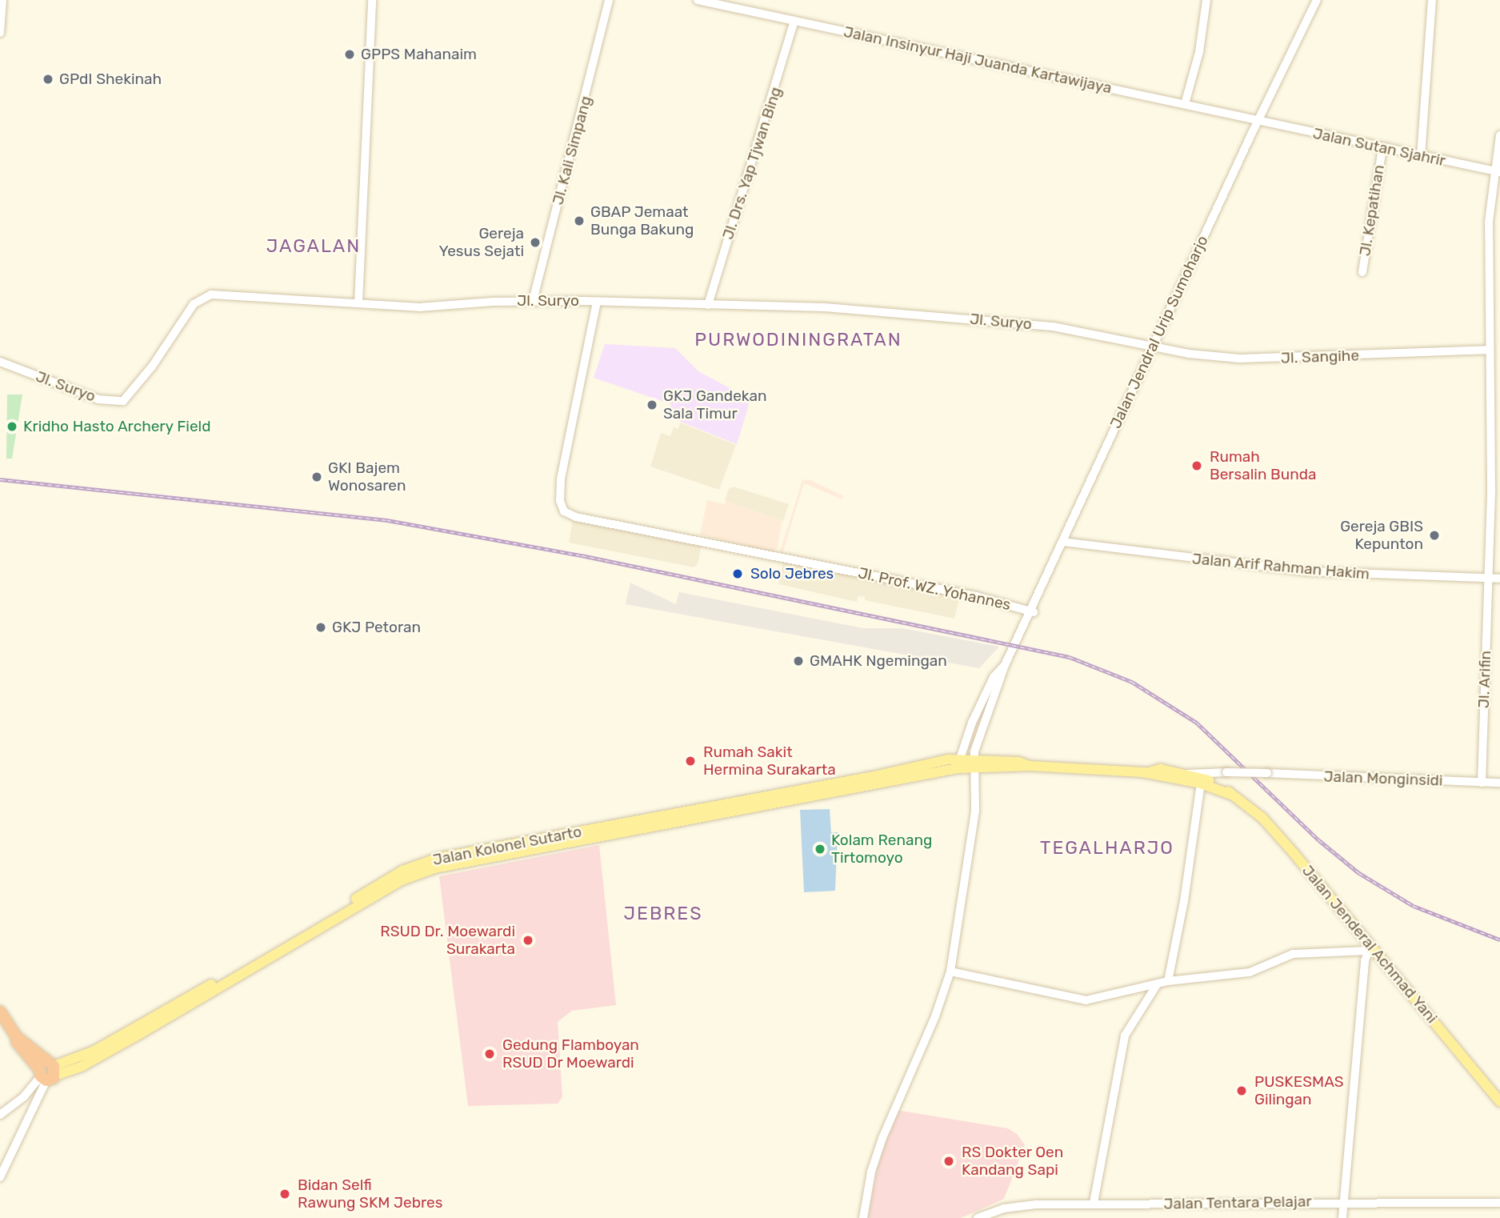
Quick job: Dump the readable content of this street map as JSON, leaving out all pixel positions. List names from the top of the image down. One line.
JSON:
{"streets":{"main road":["Jalan Insinyur Haji Juanda Kartawijaya","Jalan Sutan Sjahrir","Jl. Kali Simpang","Jl. Drs. Yap Tjwan Bing","Jl. Kepatihan","Jl. Suryo","Jalan Jendral Urip Sumoharjo","Jl. Sangihe","Jalan Arif Rahman Hakim","Jl. Prof. WZ. Yohannes","Jl. Arifin","Jalan Monginsidi","Jalan Kolonel Sutarto","Jalan Jenderal Achmad Yani","Jalan Tentara Pelajar"]},"crossings":[["Jalan Insinyur Haji Juanda Kartawijaya","Jalan Sutan Sjahrir"],["Jalan Insinyur Haji Juanda Kartawijaya","Jl. Drs. Yap Tjwan Bing"],["Jalan Insinyur Haji Juanda Kartawijaya","Jalan Jendral Urip Sumoharjo"],["Jalan Sutan Sjahrir","Jl. Kepatihan"],["Jalan Sutan Sjahrir","Jalan Jendral Urip Sumoharjo"],["Jalan Sutan Sjahrir","Jl. Arifin"],["Jl. Kali Simpang","Jl. Suryo"],["Jl. Drs. Yap Tjwan Bing","Jl. Suryo"],["Jl. Suryo","Jalan Jendral Urip Sumoharjo"],["Jl. Suryo","Jl. Sangihe"],["Jl. Suryo","Jl. Prof. WZ. Yohannes"],["Jalan Jendral Urip Sumoharjo","Jl. Sangihe"],["Jalan Jendral Urip Sumoharjo","Jalan Arif Rahman Hakim"],["Jalan Jendral Urip Sumoharjo","Jl. Prof. WZ. Yohannes"],["Jalan Jendral Urip Sumoharjo","Jalan Kolonel Sutarto"],["Jalan Jendral Urip Sumoharjo","Jalan Jenderal Achmad Yani"],["Jl. Sangihe","Jl. Arifin"],["Jalan Arif Rahman Hakim","Jl. Arifin"],["Jl. Arifin","Jalan Monginsidi"],["Jalan Monginsidi","Jalan Jenderal Achmad Yani"],["Jalan Kolonel Sutarto","Jalan Jenderal Achmad Yani"]],"districts":["JAGALAN","PURWODININGRATAN","TEGALHARJO","JEBRES"],"places":["GPPS Mahanaim","GPdI Shekinah","GBAP Jemaat Bunga Bakung","Gereja Yesus Sejati","GKJ Gandekan Sala Timur","Kridho Hasto Archery Field","Rumah Bersalin Bunda","GKI Bajem Wonosaren","Gereja GBIS Kepunton","Solo Jebres","GKJ Petoran","GMAHK Ngemingan","Rumah Sakit Hermina Surakarta","Kolam Renang Tirtomoyo","RSUD Dr. Moewardi Surakarta","Gedung Flamboyan RSUD Dr Moewardi","PUSKESMAS Gilingan","RS Dokter Oen Kandang Sapi","Bidan Selfi Rawung SKM Jebres"]}
